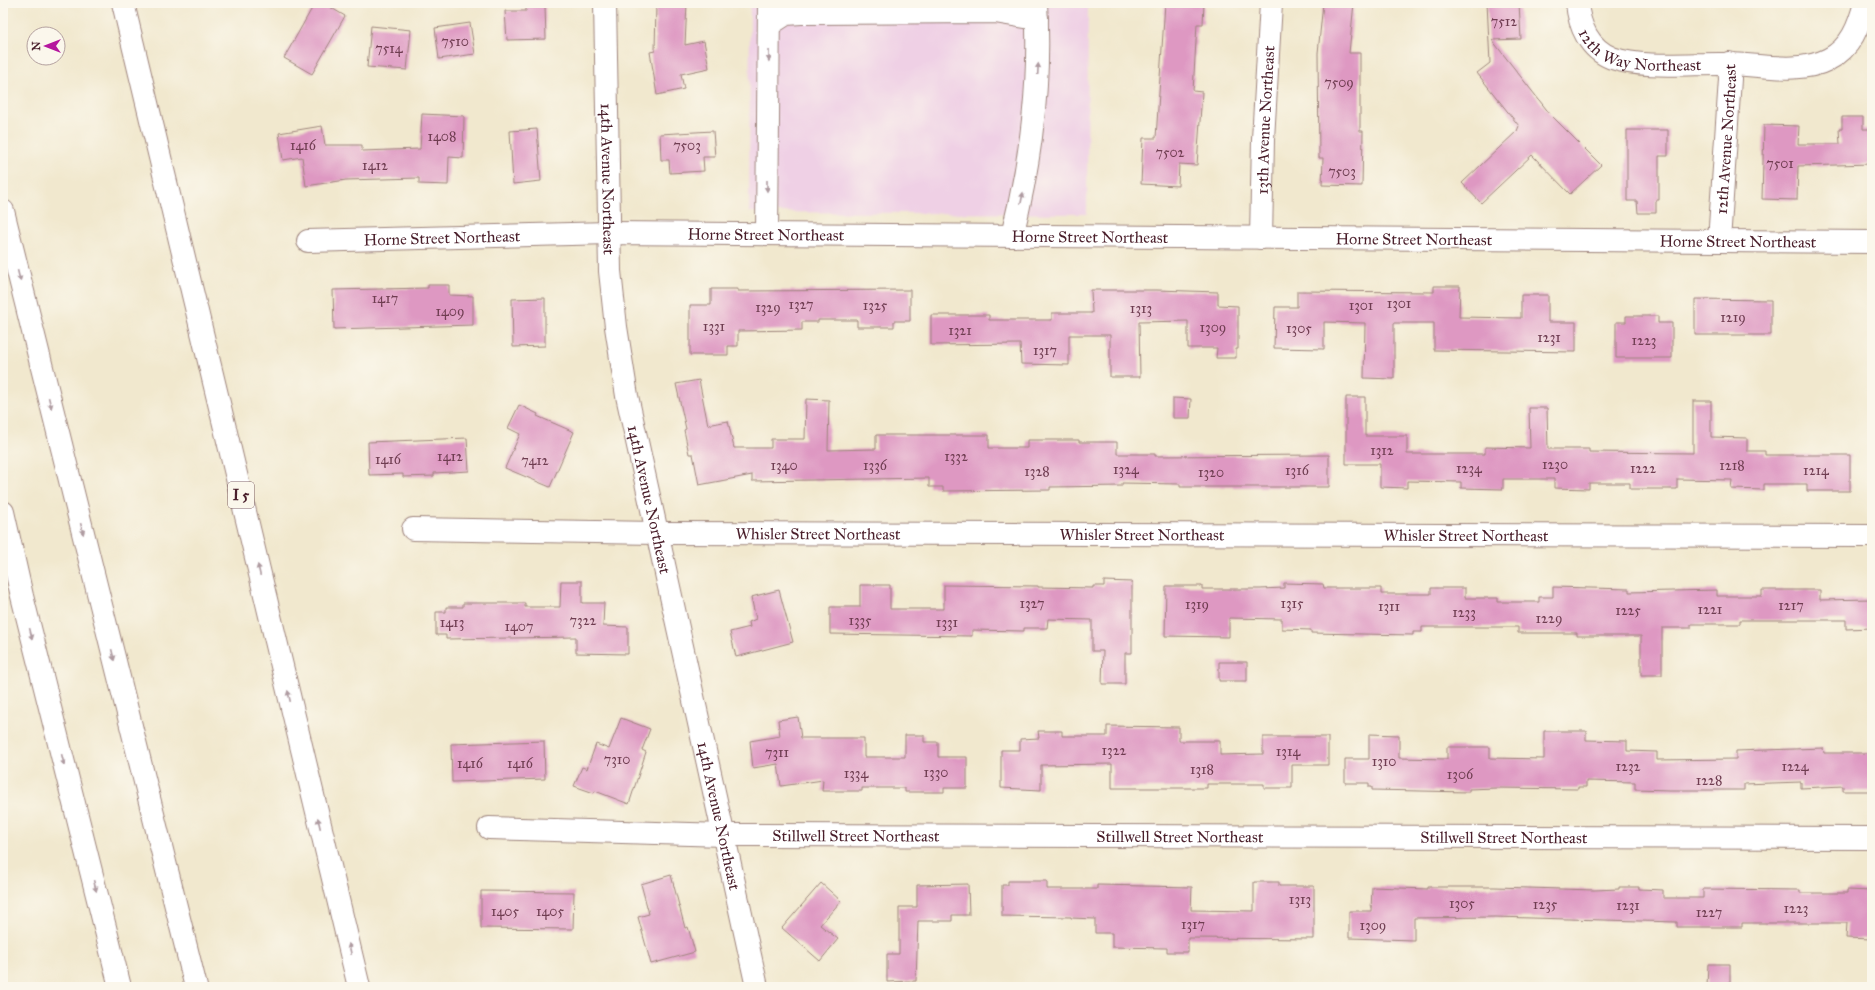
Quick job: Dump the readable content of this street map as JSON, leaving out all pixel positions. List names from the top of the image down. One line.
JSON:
{"streets":{"main road":["12th Way Northeast","13th Avenue Northeast","12th Avenue Northeast","14th Avenue Northeast","Horne Street Northeast","I 5","Whisler Street Northeast","Stillwell Street Northeast"]},"crossings":[["12th Way Northeast","12th Avenue Northeast"],["13th Avenue Northeast","Horne Street Northeast"],["12th Avenue Northeast","Horne Street Northeast"],["14th Avenue Northeast","Horne Street Northeast"],["14th Avenue Northeast","Whisler Street Northeast"],["14th Avenue Northeast","Stillwell Street Northeast"]],"house_numbers":["7512","7510","7514","7509","1408","1416","7503","7502","7501","1412","7503","1417","1301","1327","1325","1301","1329","1313","1409","1219","1331","1309","1305","1321","1231","1223","1317","1312","1412","1332","1416","7412","1230","1340","1336","1218","1234","1222","1324","1316","1214","1328","1320","1327","1315","1319","1217","1311","1221","1225","1233","1229","7322","1335","1413","1331","1407","1322","1314","7311","7310","1310","1416","1416","1232","1224","1318","1330","1334","1306","1228","1313","1305","1235","1231","1223","1405","1405","1227","1317","1309"],"north":"left"}
